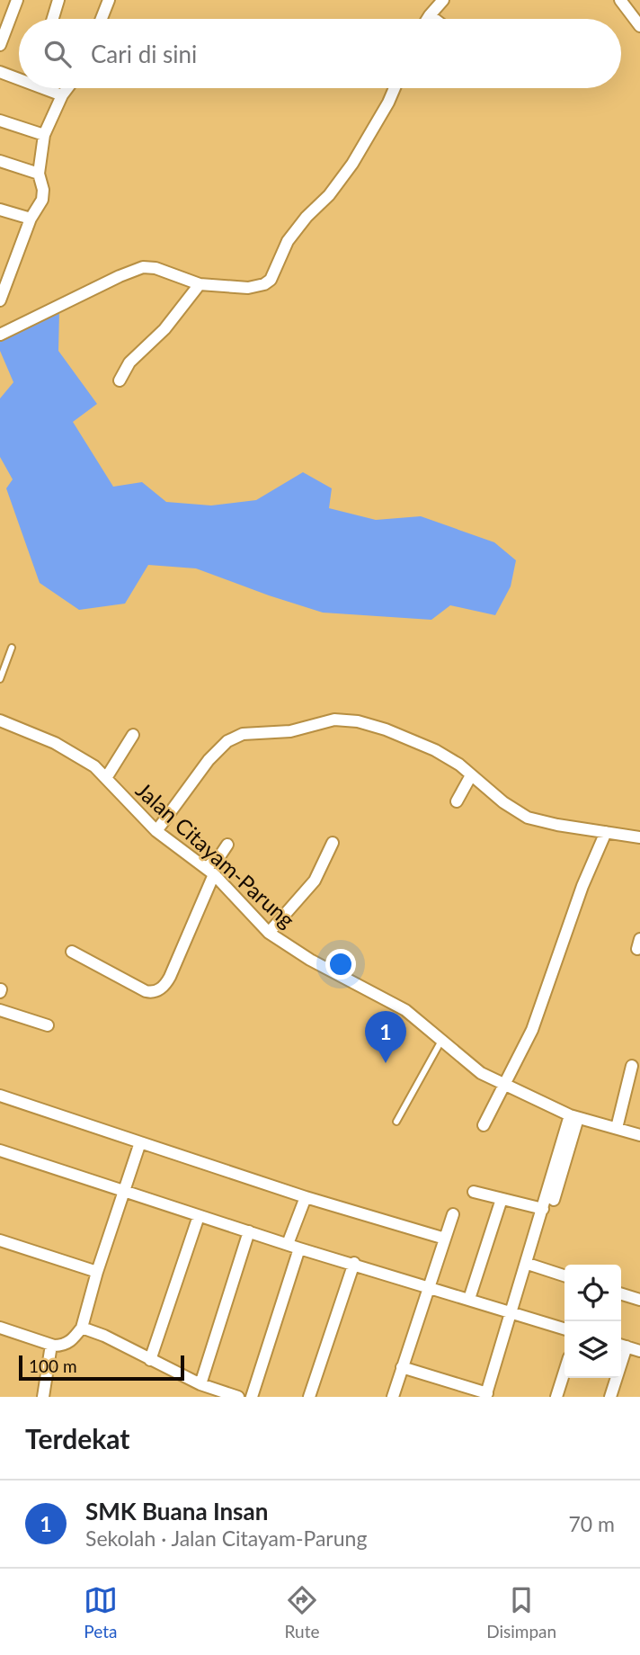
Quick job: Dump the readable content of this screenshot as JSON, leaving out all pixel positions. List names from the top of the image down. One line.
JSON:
{"streets":{"street":["Jalan Citayam-Parung"]},"scale_bar":"100 m","page":{"search":"Cari di sini","pins":"1","scale":"100 m","heading":"Terdekat","list":[{"mark":"1","name":"SMK Buana Insan","note":"Sekolah · Jalan Citayam-Parung","value":"70 m"}],"nav":["Peta","Rute","Disimpan"]}}
